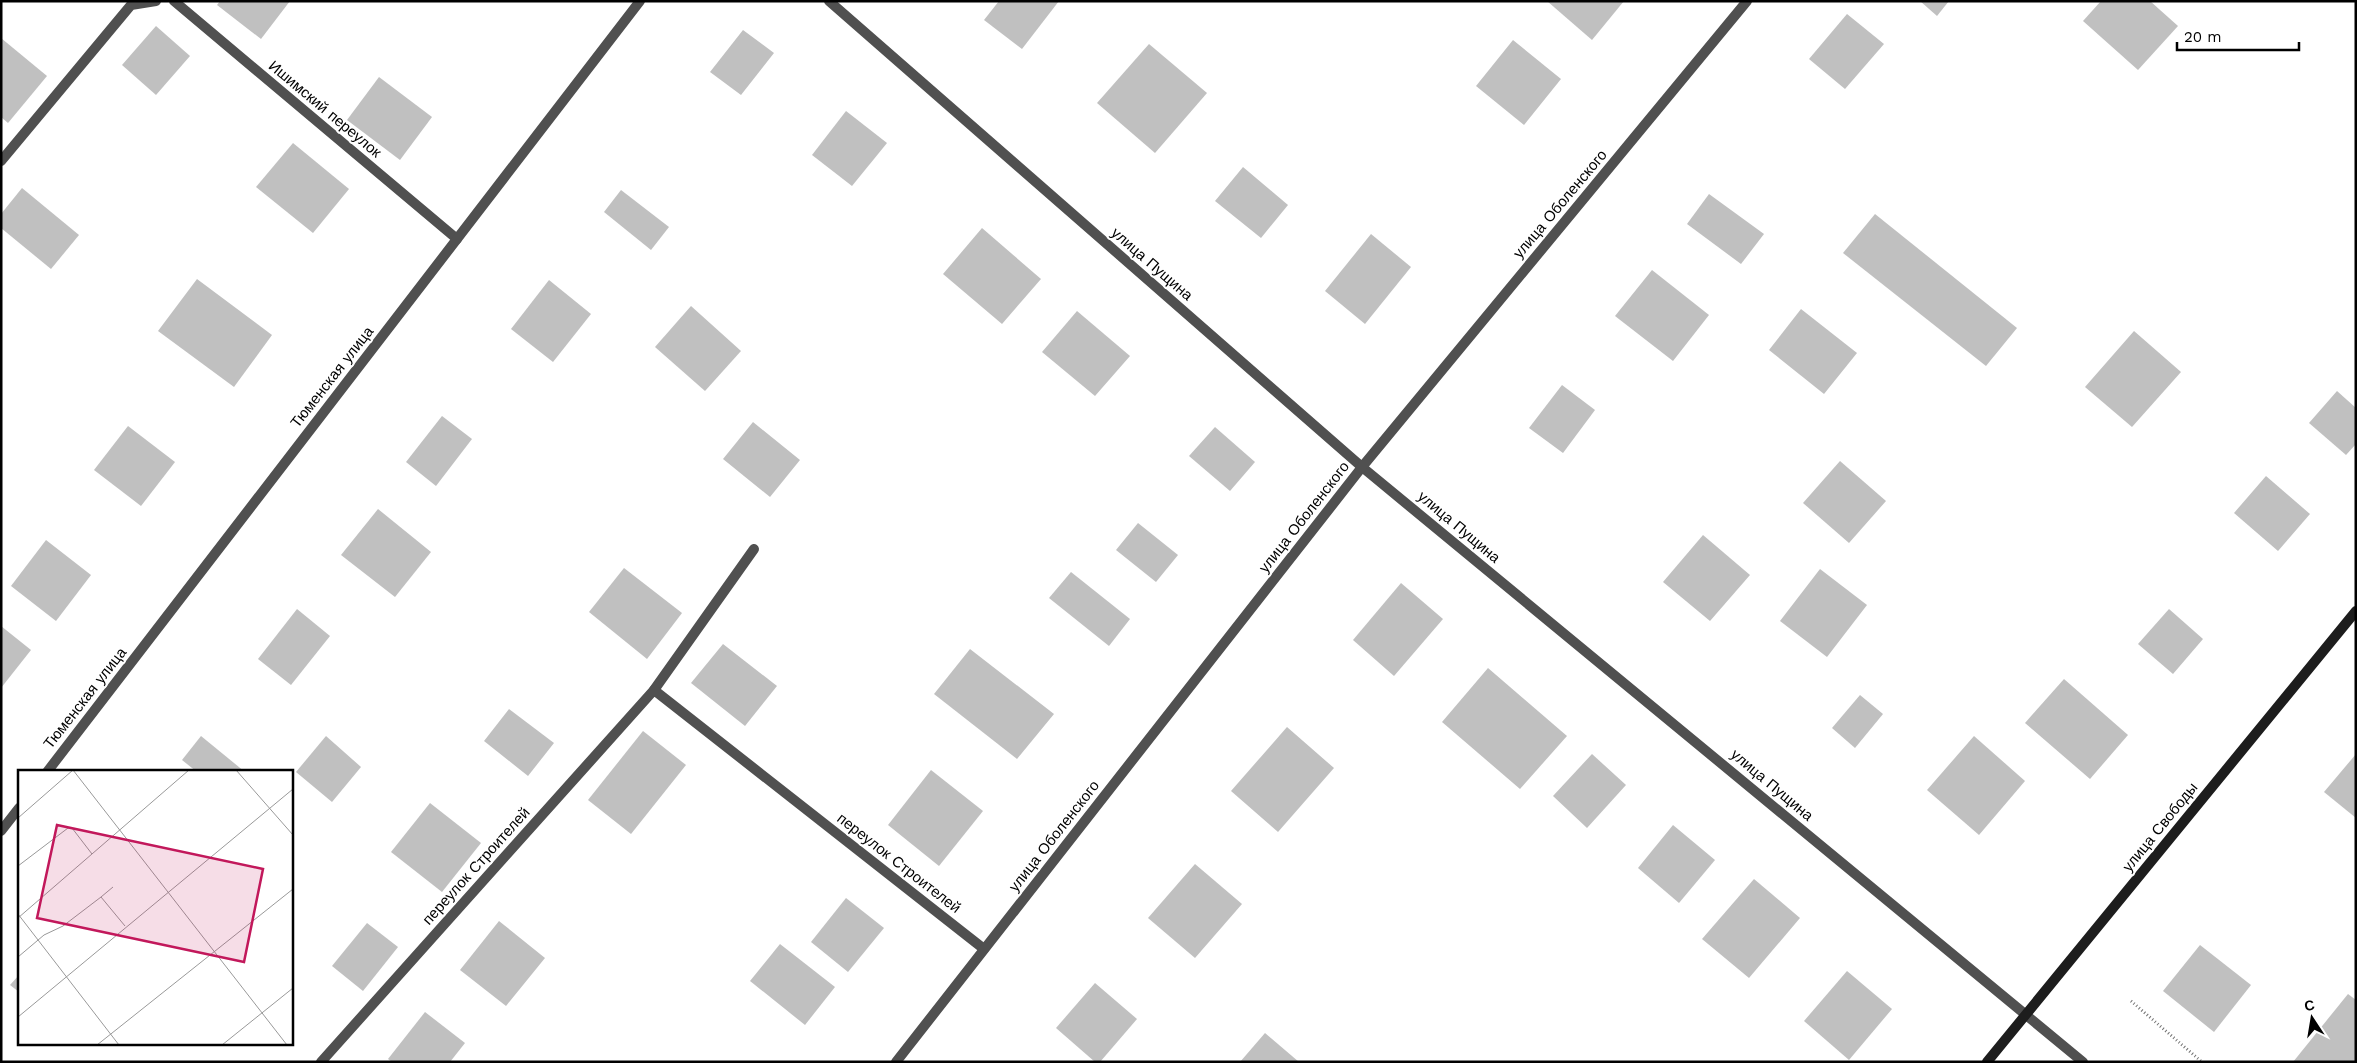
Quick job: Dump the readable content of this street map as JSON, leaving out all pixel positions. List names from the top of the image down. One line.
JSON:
{"streets":{"street":["Ишимский переулок","улица Оболенского","улица Пущина","Тюменская улица","улица Свободы","переулок Строителей"]},"crossings":[["Ишимский переулок","Тюменская улица"],["улица Оболенского","улица Пущина"],["улица Оболенского","переулок Строителей"],["улица Пущина","улица Свободы"]],"scale_bar":"20 m","north":"top"}
